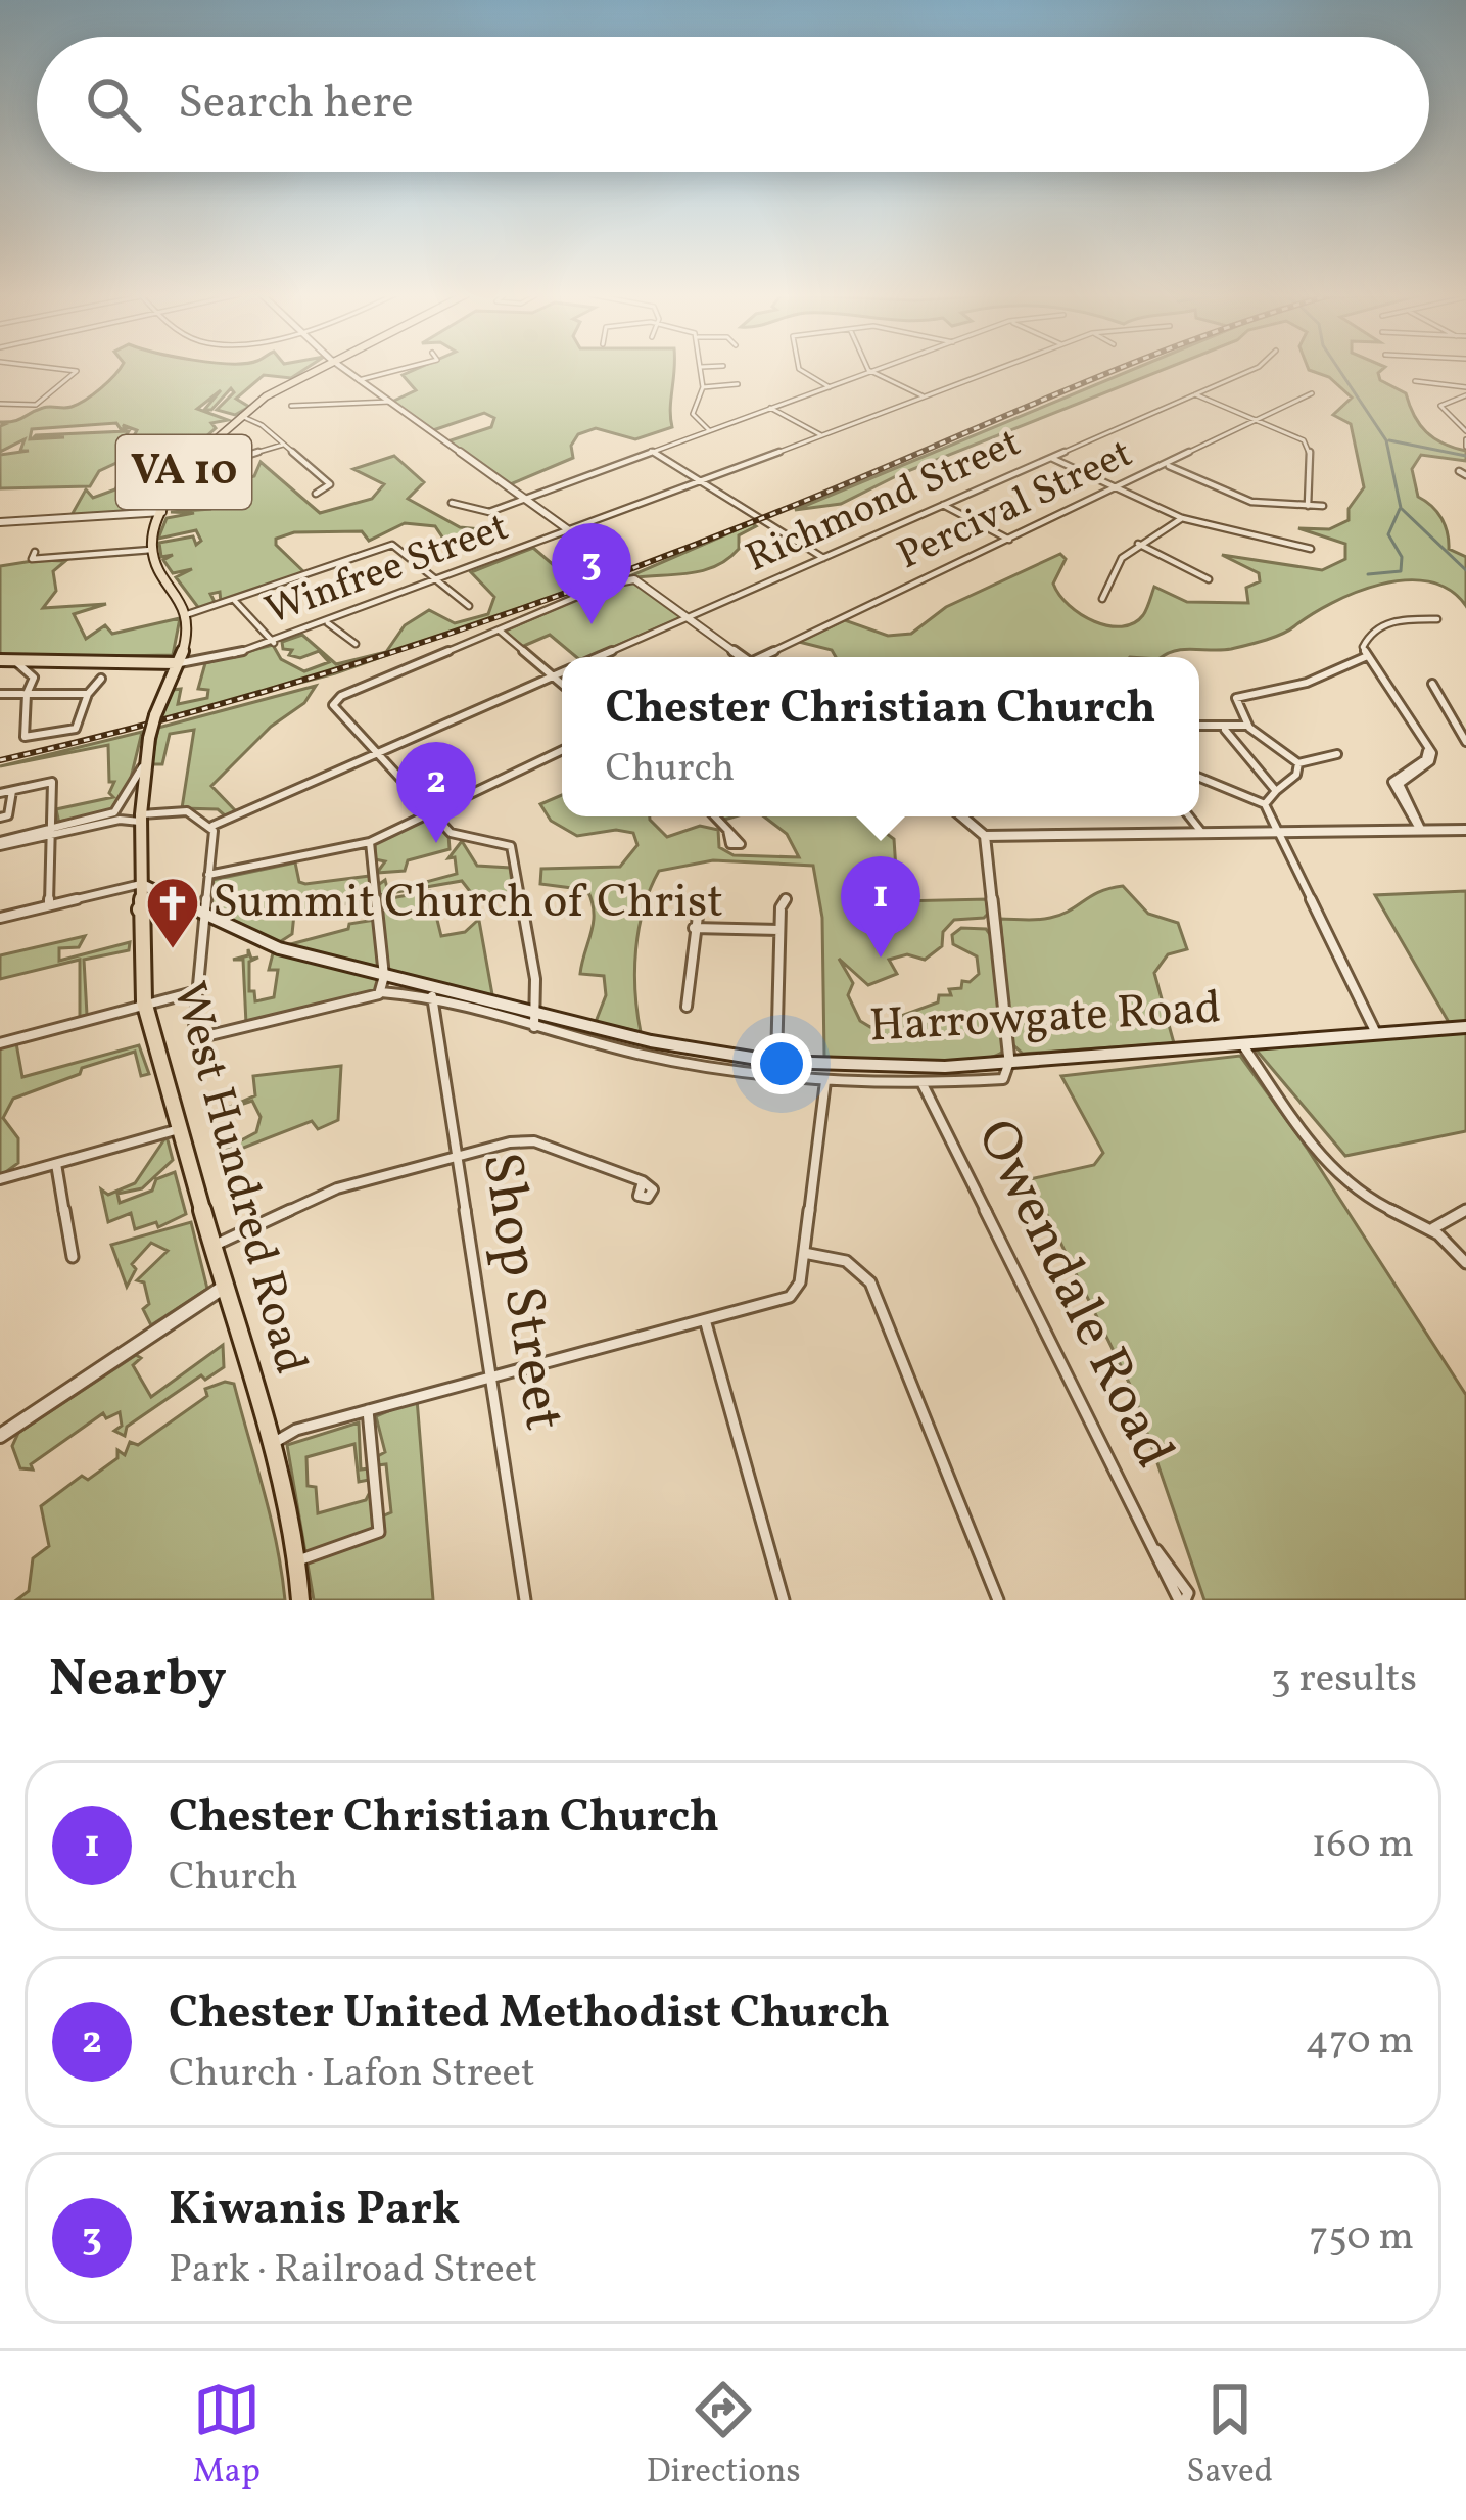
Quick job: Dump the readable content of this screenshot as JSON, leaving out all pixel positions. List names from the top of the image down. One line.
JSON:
{"streets":{"main road":["VA 10","Harrowgate Road","West Hundred Road"],"street":["Richmond Street","Percival Street","Winfree Street","Shop Street","Owendale Road"]},"crossings":[["VA 10","West Hundred Road"],["Winfree Street","West Hundred Road"],["Harrowgate Road","West Hundred Road"]],"places":{"church":["Summit Church of Christ"]},"page":{"search":"Search here","pins":["3","2","1"],"popup":["Chester Christian Church","Church"],"heading":["Nearby","3 results"],"list":[{"mark":"1","name":"Chester Christian Church","note":"Church","value":"160 m"},{"mark":"2","name":"Chester United Methodist Church","note":"Church · Lafon Street","value":"470 m"},{"mark":"3","name":"Kiwanis Park","note":"Park · Railroad Street","value":"750 m"}],"nav":["Map","Directions","Saved"]}}
